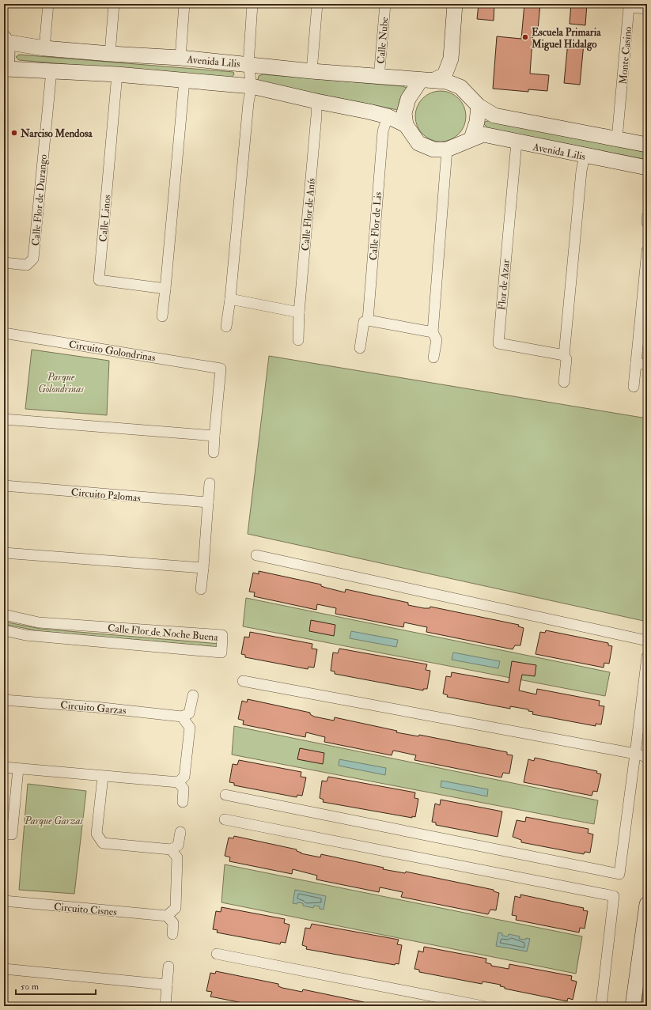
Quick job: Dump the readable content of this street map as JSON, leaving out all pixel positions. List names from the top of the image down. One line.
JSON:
{"streets":{"main road":["Avenida Lilis"],"street":["Calle Nube","Monte Casino","Calle Flor de Durango","Calle Flor de Anís","Calle Linos","Calle Flor de Lis","Flor de Azar","Circuito Golondrinas","Circuito Palomas","Calle Flor de Noche Buena","Circuito Garzas","Circuito Cisnes"]},"crossings":[["Calle Nube","Avenida Lilis"],["Avenida Lilis","Flor de Azar"]],"parks":["Parque Golondrinas","Parque Garzas"],"places":["Escuela Primaria Miguel Hidalgo","Narciso Mendosa"],"scale_bar":"50 m"}
